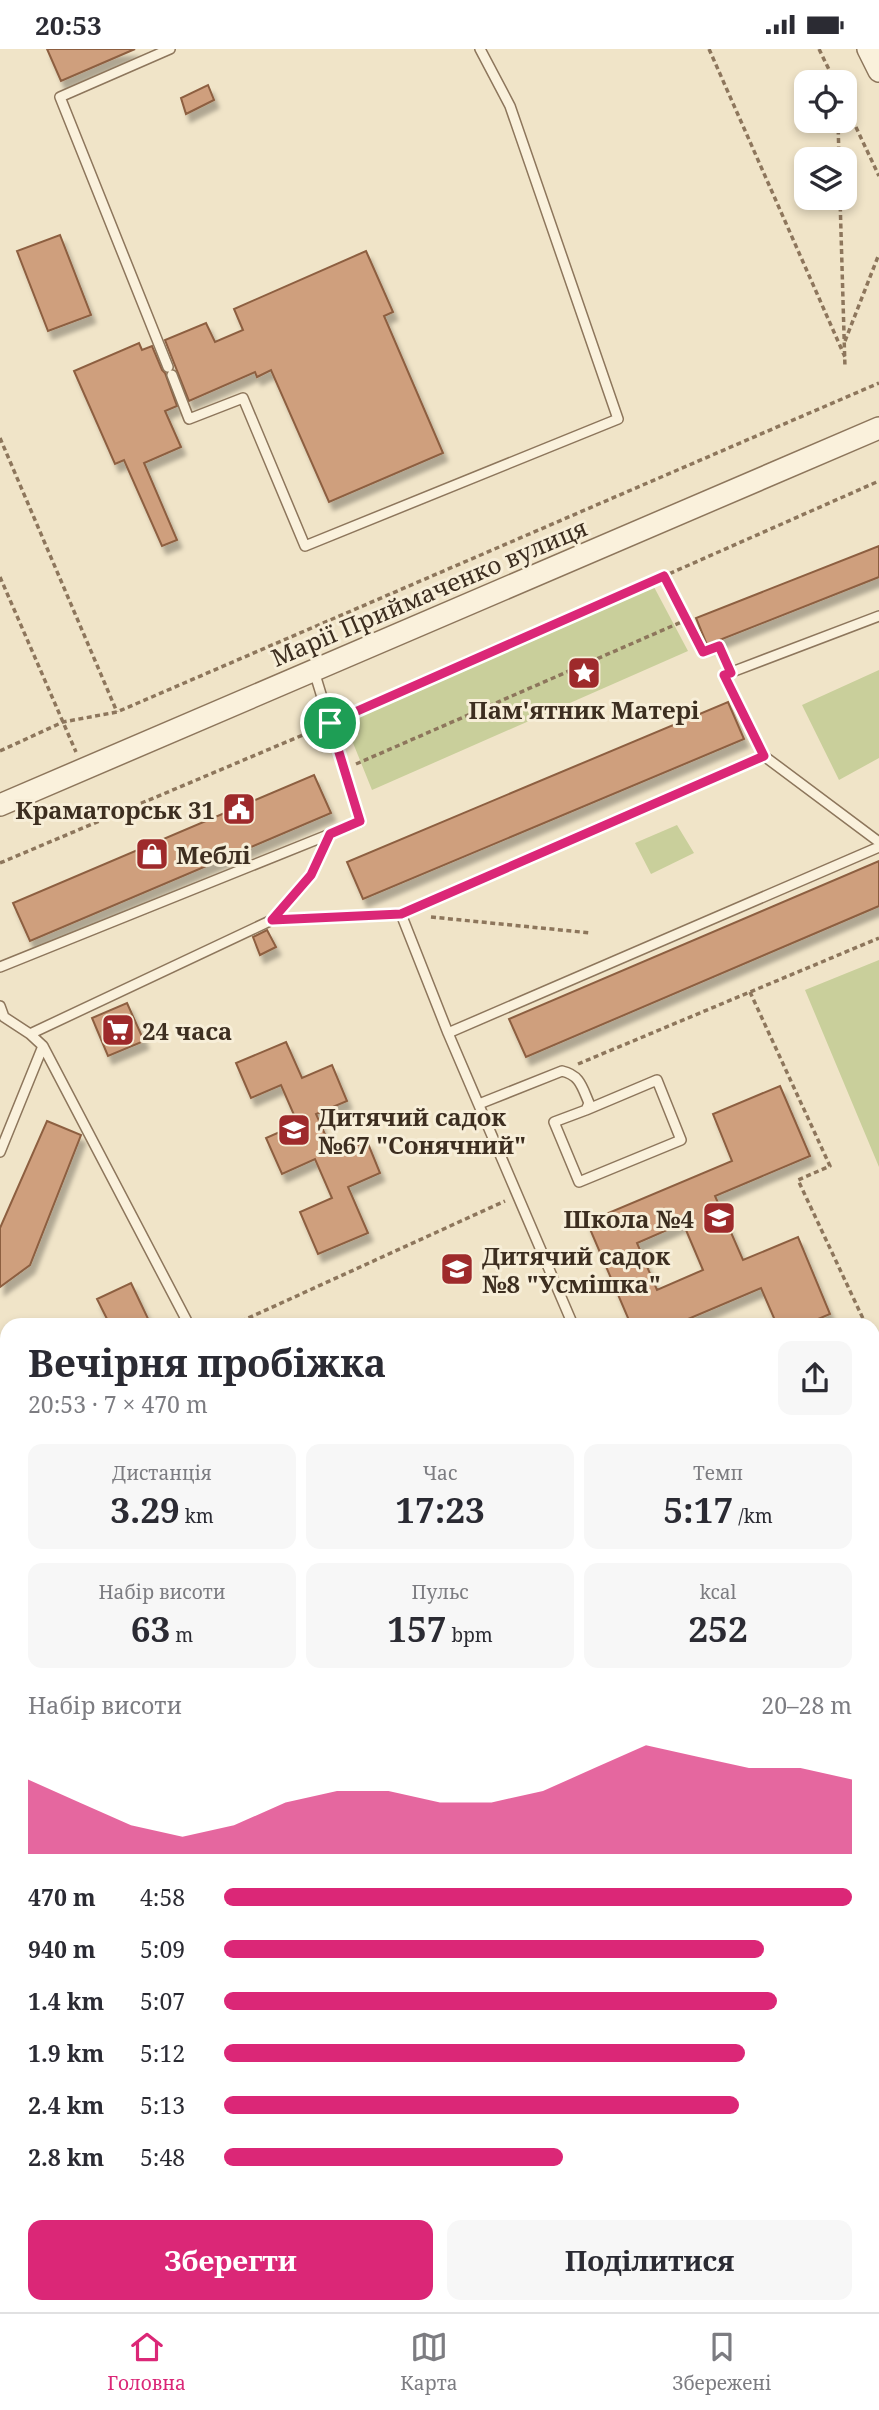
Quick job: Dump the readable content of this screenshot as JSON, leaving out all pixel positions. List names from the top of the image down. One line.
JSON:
{"streets":{"street":["Марії Приймаченко вулиця"]},"places":{"place":["Пам'ятник Матері"],"public building":["Краматорськ 31"],"shop":["Меблі"],"supermarket":["24 часа"],"school or university":["Дитячий садок №67 \"Сонячний\"","Школа №4","Дитячий садок №8 \"Усмішка\""]},"page":{"status":"20:53","heading":["Вечірня пробіжка","20:53 · 7 × 470 m"],"stats":[["Дистанція","3.29 km"],["Час","17:23"],["Темп","5:17 /km"],["Набір висоти","63 m"],["Пульс","157 bpm"],["kcal","252"]],"chart":["Набір висоти","20–28 m"],"list":[{"name":"470 m","note":"4:58"},{"name":"940 m","note":"5:09"},{"name":"1.4 km","note":"5:07"},{"name":"1.9 km","note":"5:12"},{"name":"2.4 km","note":"5:13"},{"name":"2.8 km","note":"5:48"}],"buttons":["Зберегти","Поділитися"],"tabs":["Головна","Карта","Збережені"]}}
